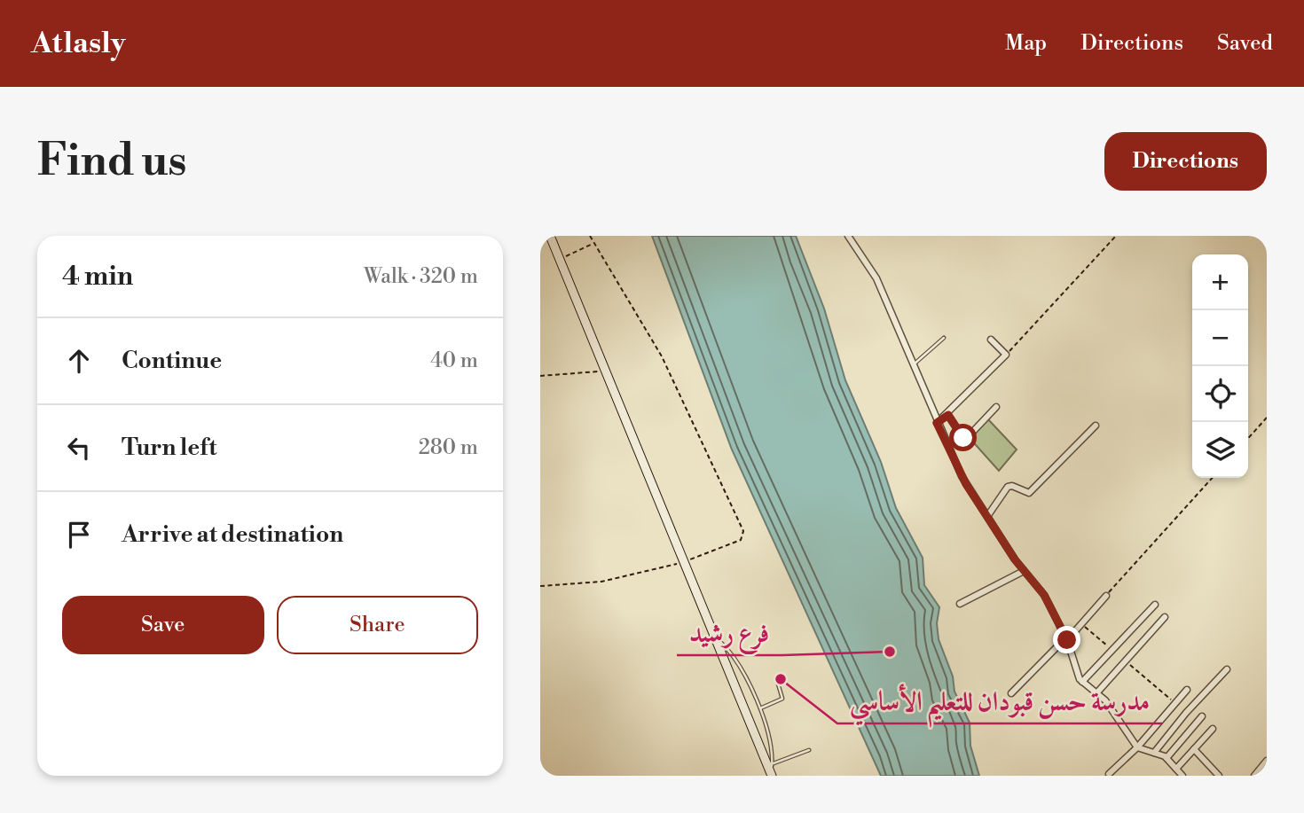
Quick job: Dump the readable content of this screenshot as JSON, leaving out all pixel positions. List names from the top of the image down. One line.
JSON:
{"places":["فرع رشيد","مدرسة حسن قبودان للتعليم الأساسي"],"page":{"header":"Atlasly","nav":["Map","Directions","Saved"],"buttons":["Directions",["Save","Share"]],"title":"Find us","heading":["4 min","Walk · 320 m"],"map_buttons":["+","−"],"list":[["Continue","40 m"],["Turn left","280 m"],"Arrive at destination"]}}
